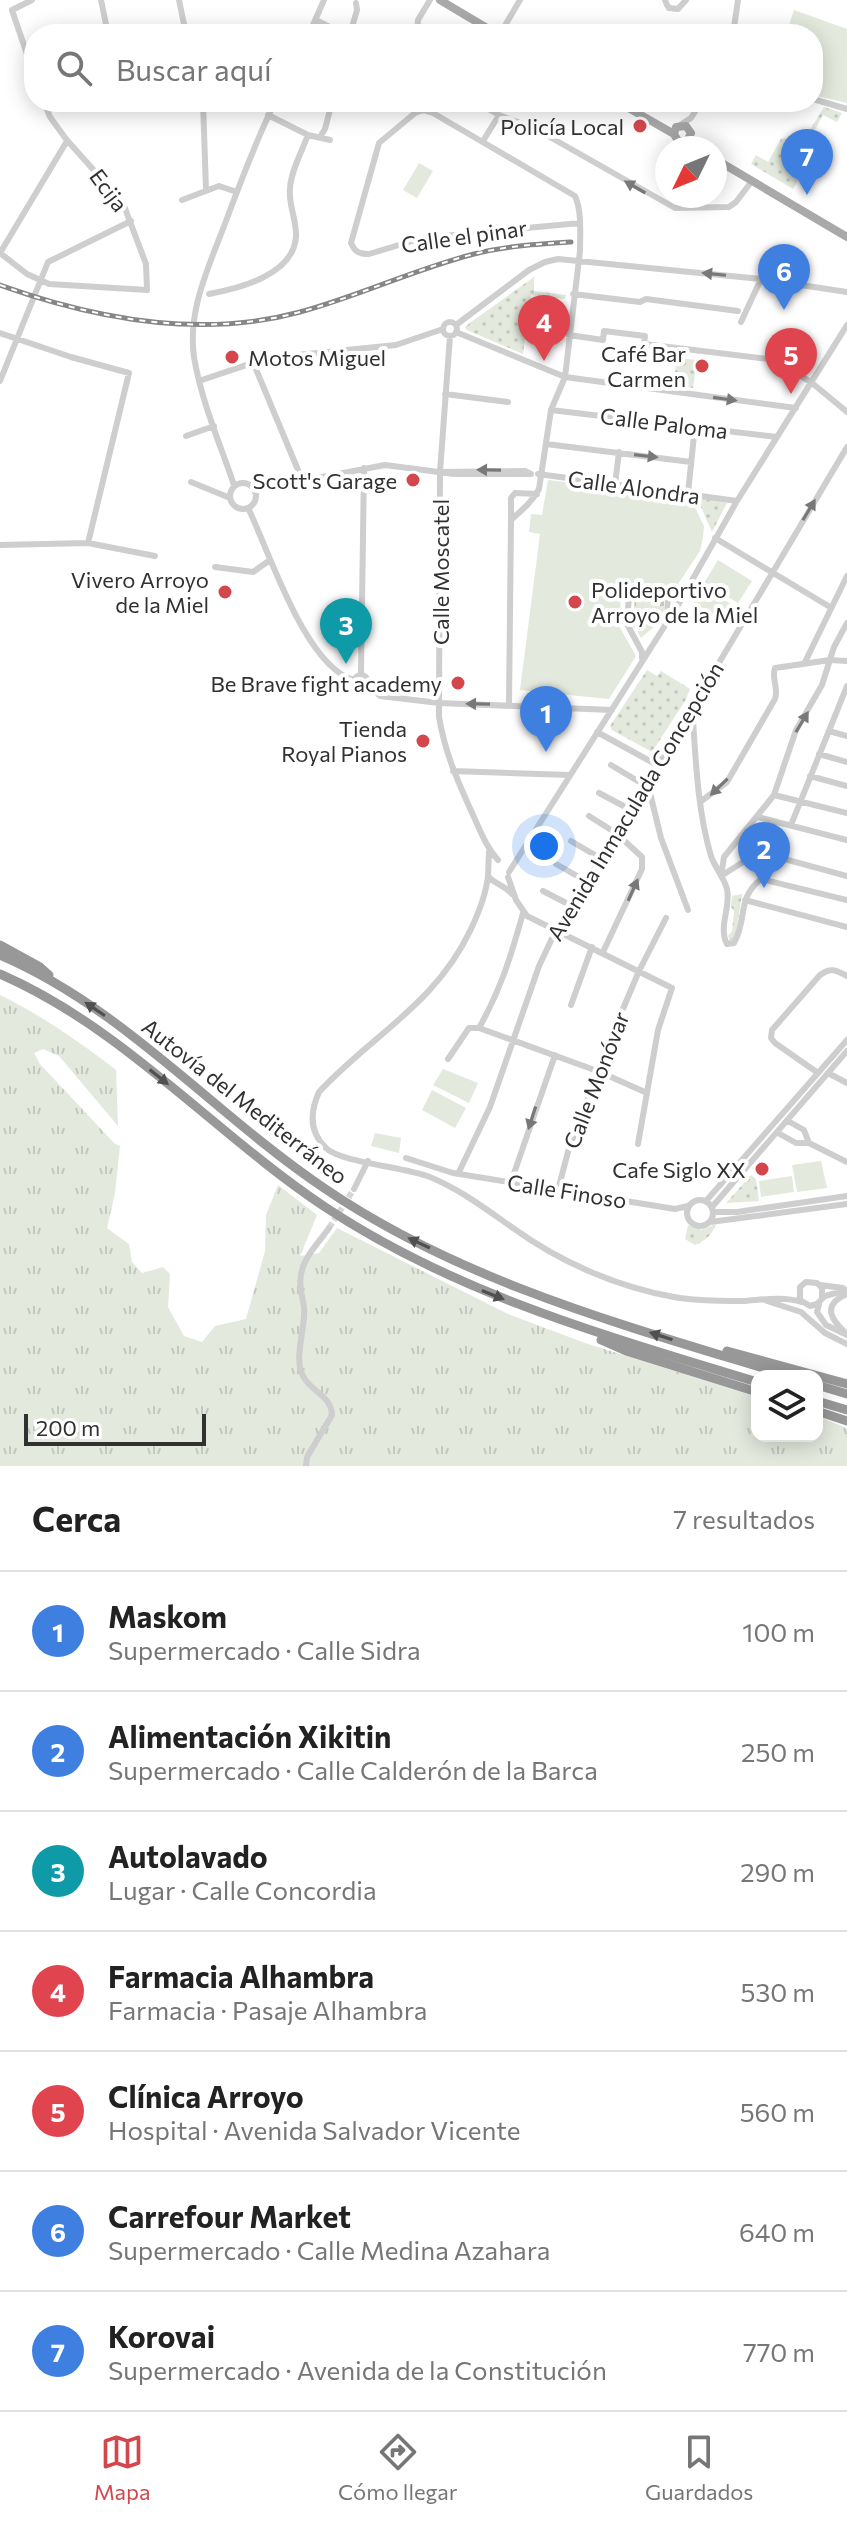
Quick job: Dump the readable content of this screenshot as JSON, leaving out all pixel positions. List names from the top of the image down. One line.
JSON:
{"streets":{"highway":["Autovía del Mediterráneo"],"street":["Ecija","Calle el pinar","Calle Paloma","Calle Alondra","Calle Moscatel","Avenida Inmaculada Concepción","Calle Monóvar","Calle Finoso"]},"crossings":[["Calle Alondra","Calle Moscatel"],["Avenida Inmaculada Concepción","Calle Finoso"],["Calle Monóvar","Calle Finoso"]],"places":["Policía Local","Motos Miguel","Café Bar Carmen","Scott's Garage","Vivero Arroyo de la Miel","Polideportivo Arroyo de la Miel","Be Brave fight academy","Tienda Royal Pianos","Cafe Siglo XX"],"scale_bar":"200 m","north":"bottom left","page":{"search":"Buscar aquí","pins":["7","6","4","5","3","1","2"],"scale":"200 m","heading":["Cerca","7 resultados"],"list":[{"mark":"1","name":"Maskom","note":"Supermercado · Calle Sidra","value":"100 m"},{"mark":"2","name":"Alimentación Xikitin","note":"Supermercado · Calle Calderón de la Barca","value":"250 m"},{"mark":"3","name":"Autolavado","note":"Lugar · Calle Concordia","value":"290 m"},{"mark":"4","name":"Farmacia Alhambra","note":"Farmacia · Pasaje Alhambra","value":"530 m"},{"mark":"5","name":"Clínica Arroyo","note":"Hospital · Avenida Salvador Vicente","value":"560 m"},{"mark":"6","name":"Carrefour Market","note":"Supermercado · Calle Medina Azahara","value":"640 m"},{"mark":"7","name":"Korovai","note":"Supermercado · Avenida de la Constitución","value":"770 m"}],"nav":["Mapa","Cómo llegar","Guardados"]}}
